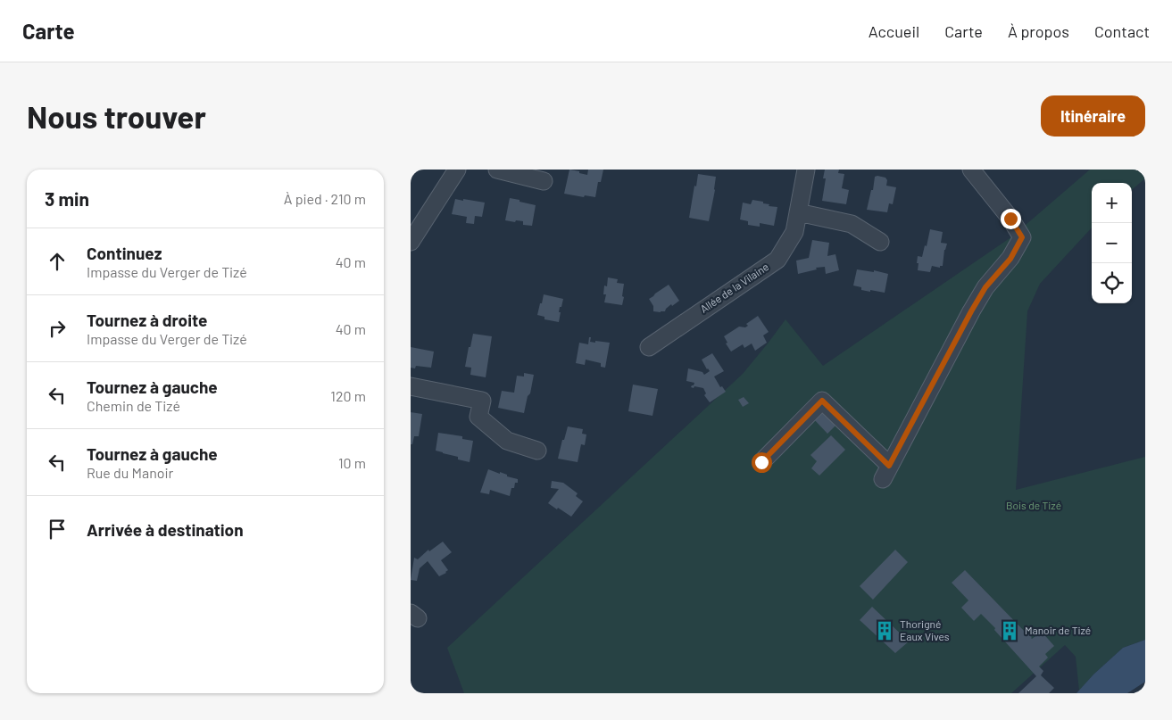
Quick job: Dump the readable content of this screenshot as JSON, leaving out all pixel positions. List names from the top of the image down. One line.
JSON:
{"streets":{"street":["Allée de la Vilaine"]},"parks":["Bois de Tizé"],"places":{"building":["Thorigné Eaux Vives","Manoir de Tizé"]},"page":{"header":"Carte","nav":["Accueil","Carte","À propos","Contact"],"buttons":"Itinéraire","title":"Nous trouver","heading":["3 min","À pied · 210 m"],"map_buttons":["+","−"],"list":[["Continuez","Impasse du Verger de Tizé","40 m"],["Tournez à droite","Impasse du Verger de Tizé","40 m"],["Tournez à gauche","Chemin de Tizé","120 m"],["Tournez à gauche","Rue du Manoir","10 m"],"Arrivée à destination"]}}
